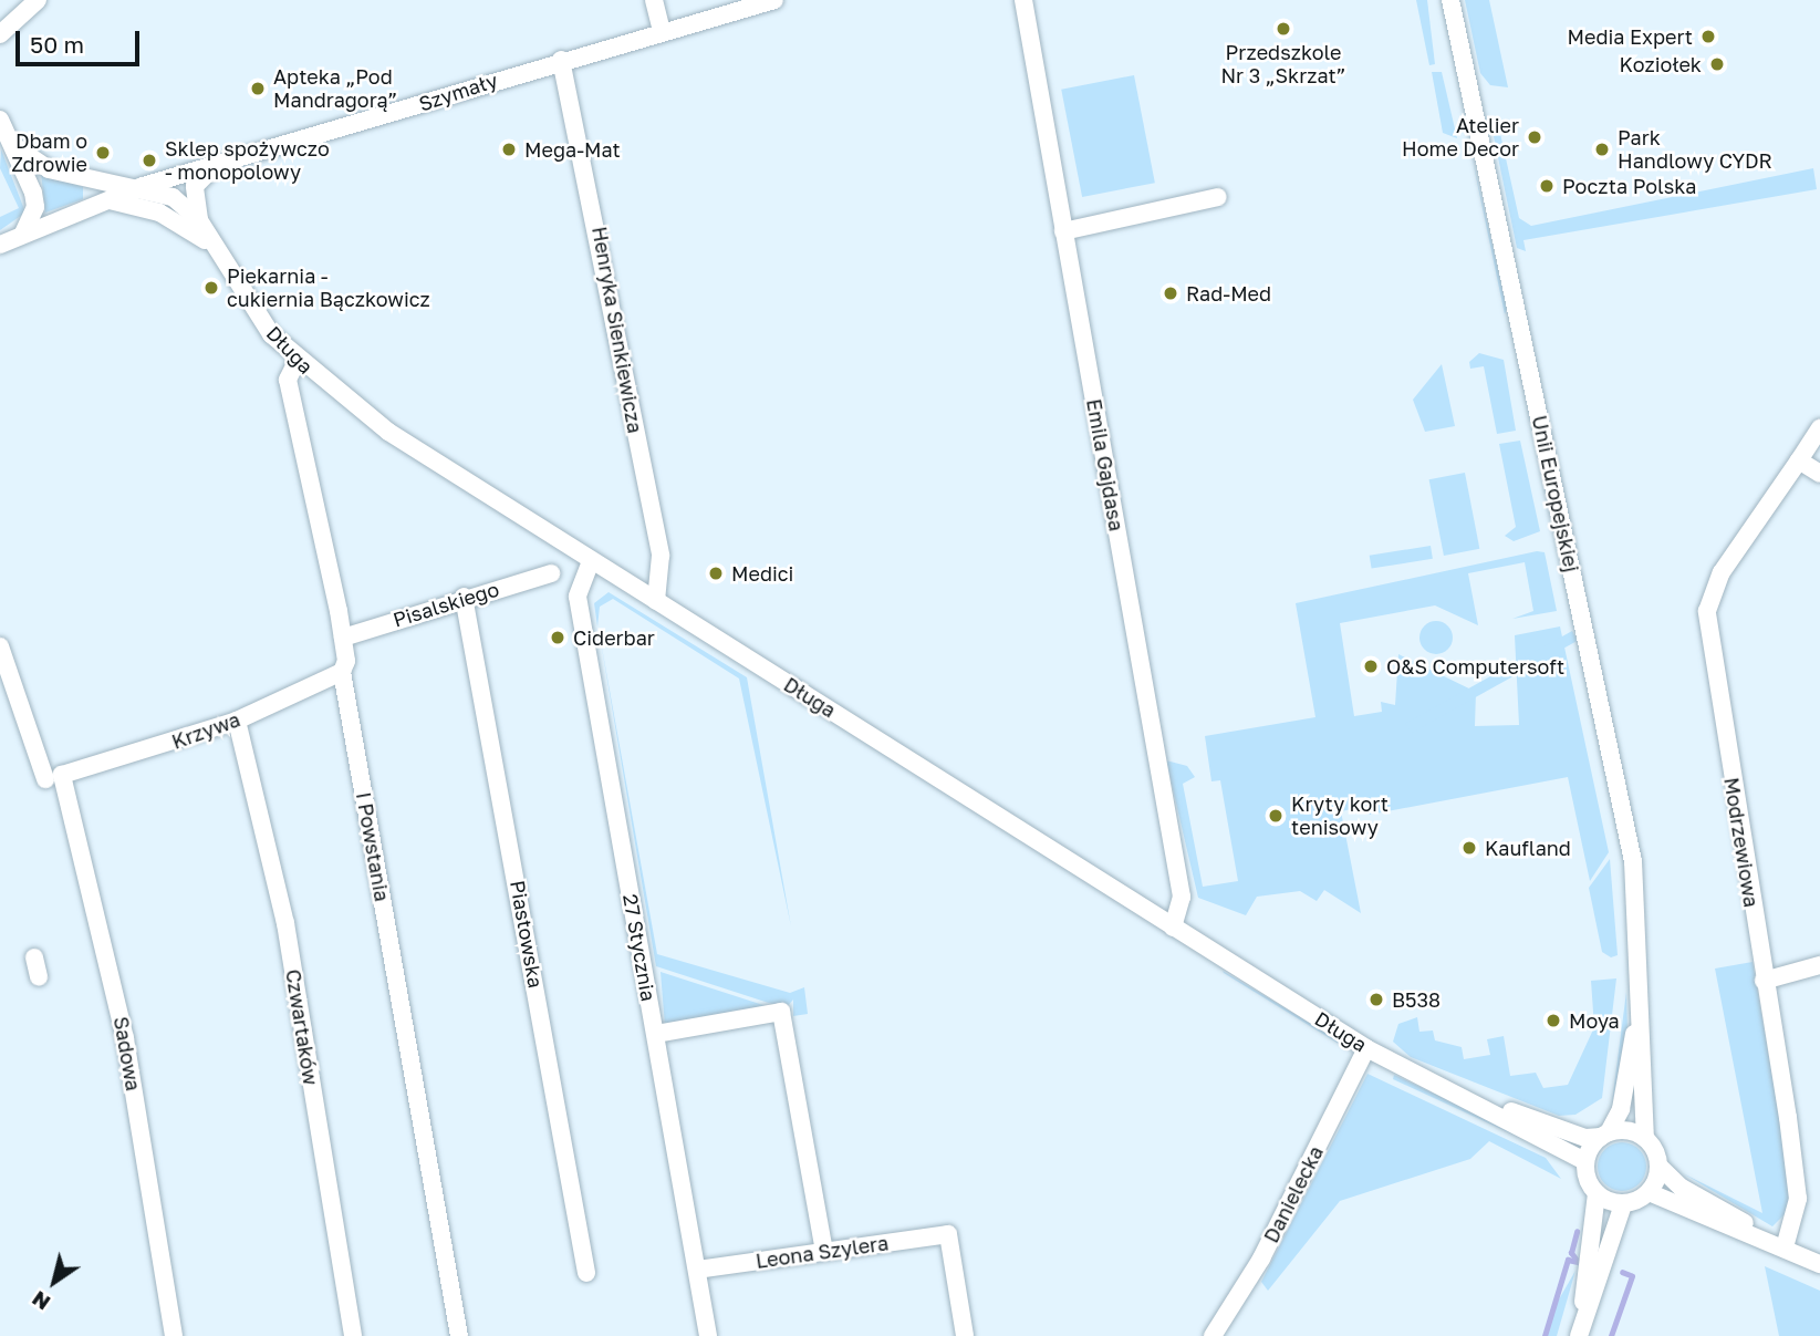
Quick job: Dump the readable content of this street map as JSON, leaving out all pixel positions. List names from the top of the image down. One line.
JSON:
{"streets":{"street":["Szymały","Henryka Sienkiewicza","Długa","Emila Gajdasa","Unii Europejskiej","Pisalskiego","Krzywa","Modrzewiowa","I Powstania","Piastowska","27 Stycznia","Czwartaków","Sadowa","Danielecka","Leona Szylera"]},"crossings":[["Szymały","Henryka Sienkiewicza"],["Szymały","Długa"],["Henryka Sienkiewicza","Długa"],["Długa","Emila Gajdasa"],["Długa","Unii Europejskiej"],["Długa","I Powstania"],["Długa","27 Stycznia"],["Długa","Danielecka"],["Pisalskiego","I Powstania"],["Pisalskiego","Piastowska"],["Krzywa","I Powstania"],["Krzywa","Czwartaków"],["Krzywa","Sadowa"],["27 Stycznia","Leona Szylera"]],"places":["Przedszkole Nr 3 „Skrzat”","Media Expert","Koziołek","Apteka „Pod Mandragorą”","Atelier Home Decor","Mega-Mat","Park Handlowy CYDR","Dbam o Zdrowie","Sklep spożywczo - monopolowy","Poczta Polska","Piekarnia - cukiernia Bączkowicz","Rad-Med","Medici","Ciderbar","O&S Computersoft","Kryty kort tenisowy","Kaufland","B538","Moya"],"scale_bar":"50 m","north":"bottom left"}
